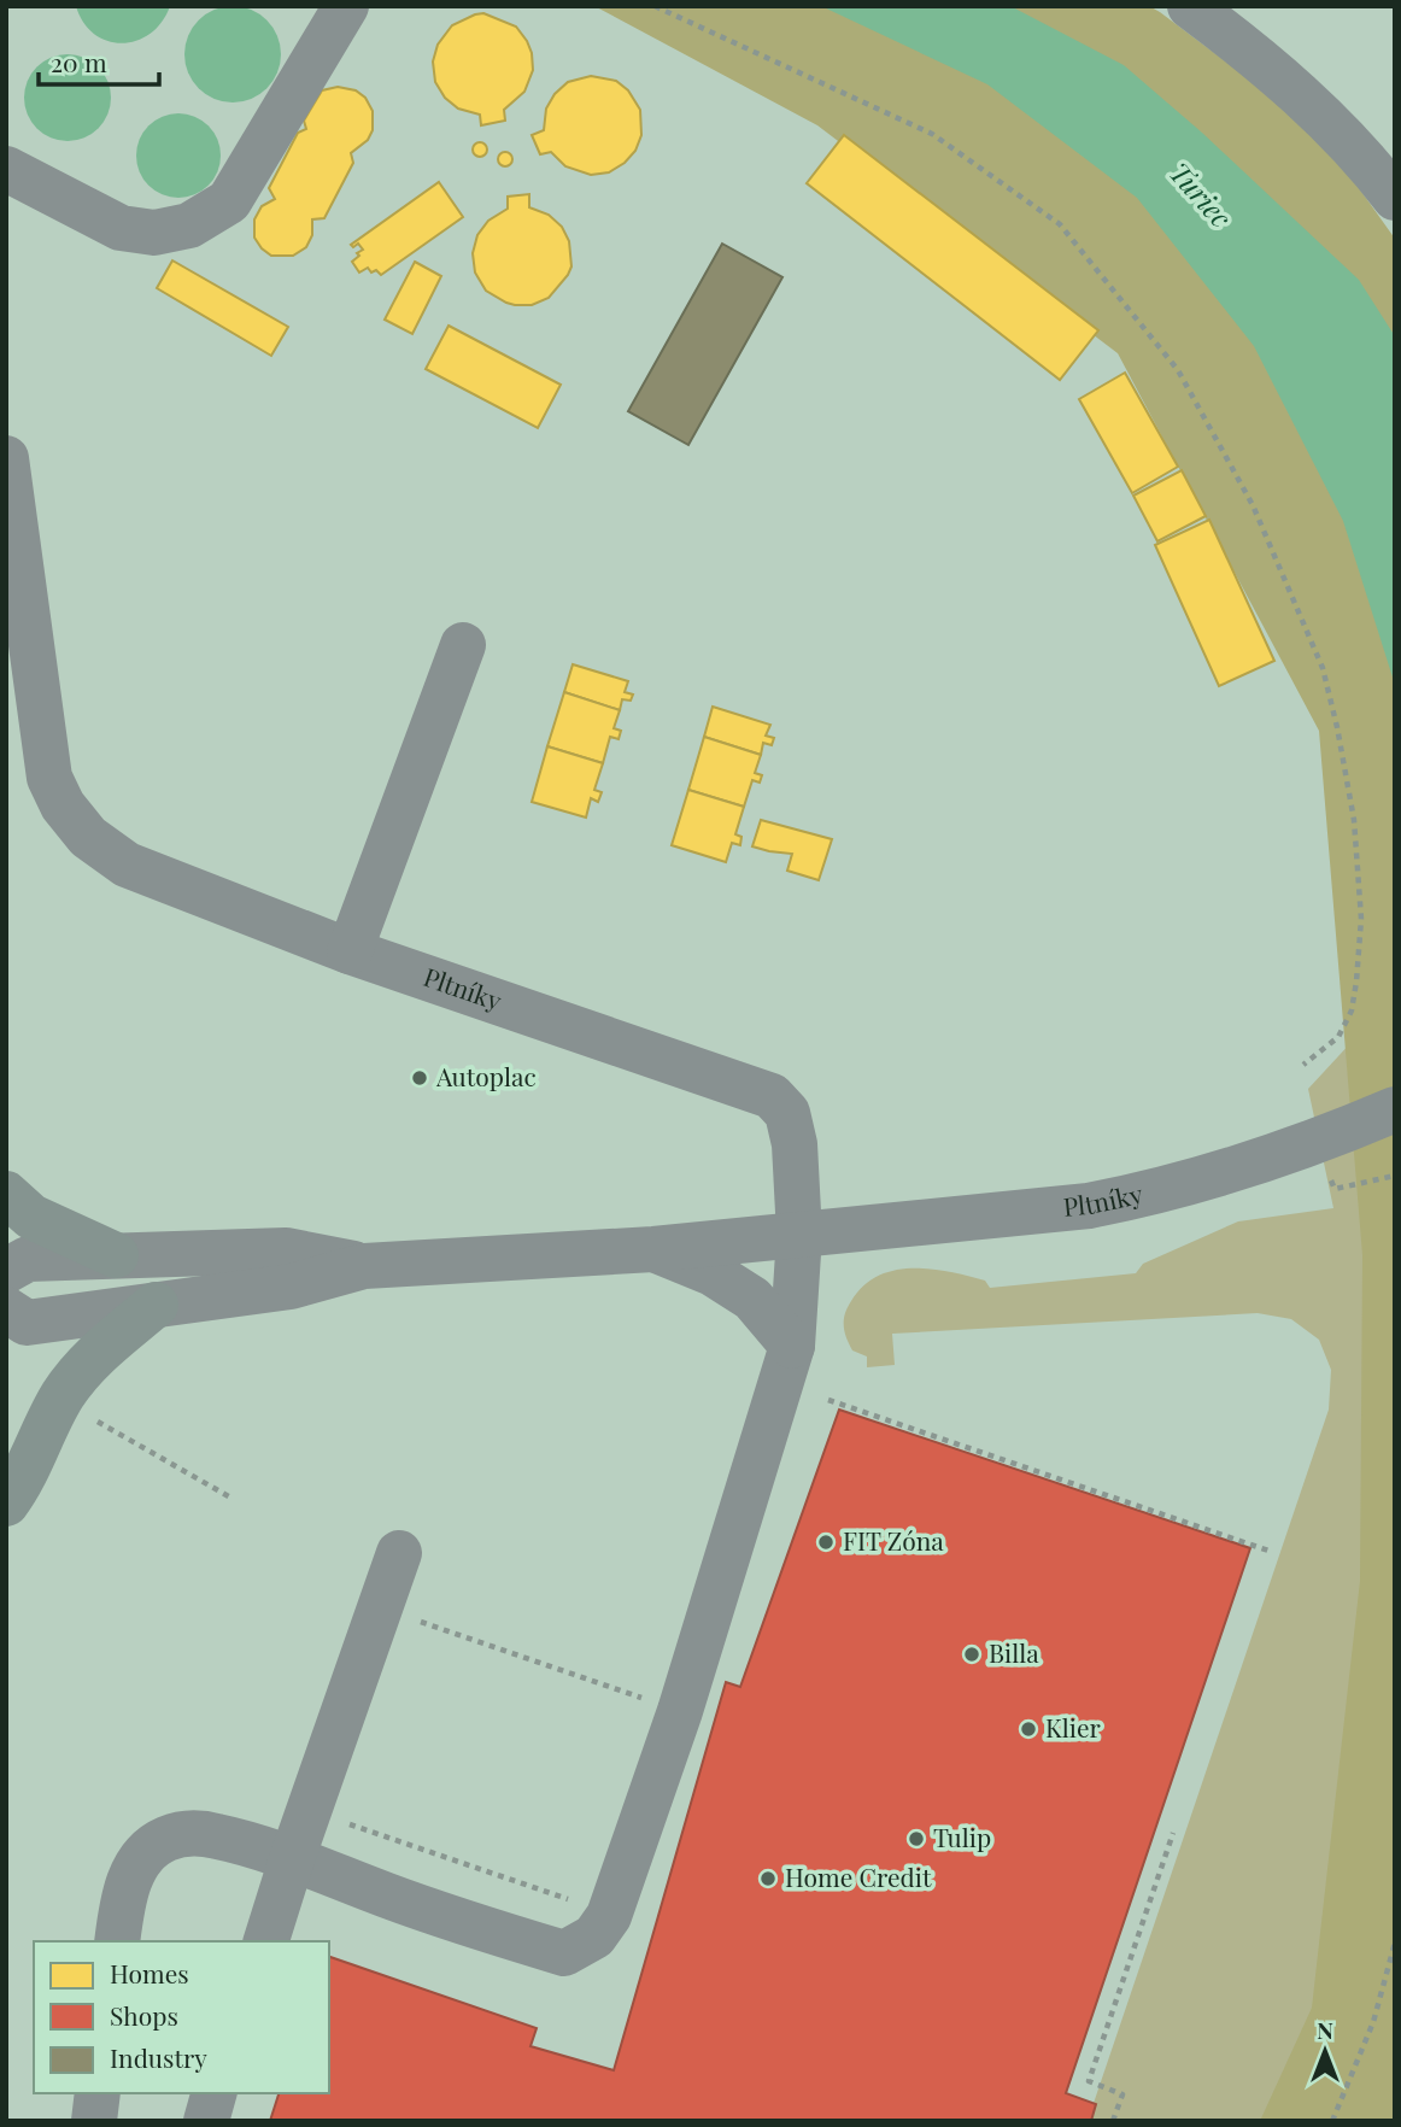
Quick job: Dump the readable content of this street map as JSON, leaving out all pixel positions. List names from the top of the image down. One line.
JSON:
{"streets":{"street":["Pltníky"]},"water":["Turiec"],"places":["Autoplac","FIT Zóna","Billa","Klier","Tulip","Home Credit"],"legend":["Homes","Shops","Industry"],"scale_bar":"20 m","north":"top"}
